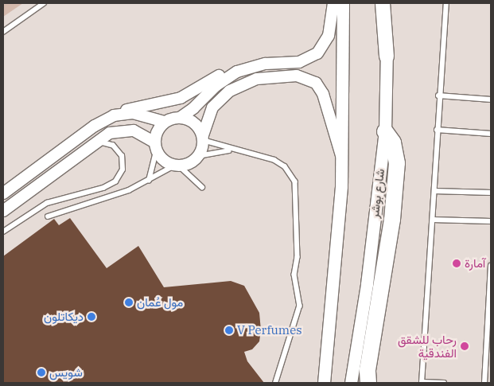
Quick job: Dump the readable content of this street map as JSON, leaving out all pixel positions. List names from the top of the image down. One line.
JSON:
{"streets":{"main road":["شارع بوشر"]},"places":["آمارة","مول عُمان","ديكاتلون","V Perfumes","رحاب للشقق الفندقية","شويس"]}
